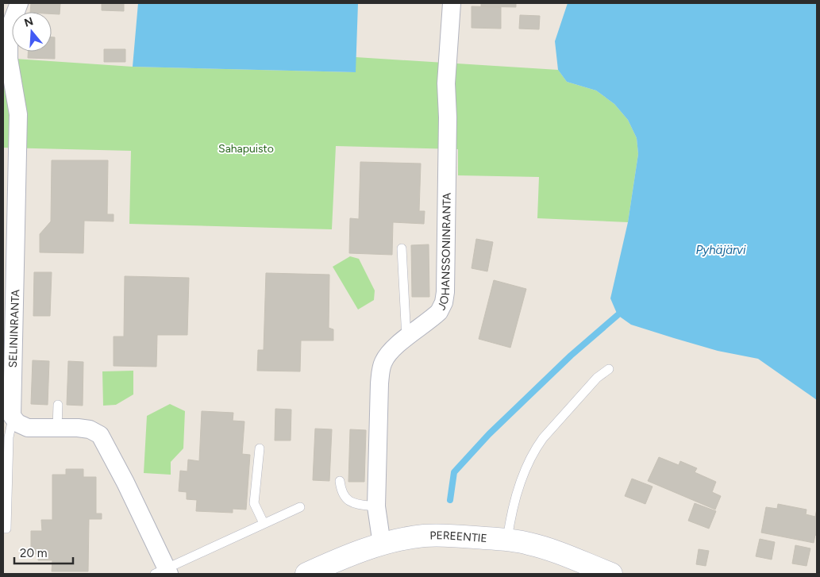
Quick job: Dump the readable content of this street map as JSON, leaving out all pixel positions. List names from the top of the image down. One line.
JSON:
{"streets":{"street":["JOHANSSONINRANTA","SELININRANTA","PEREENTIE"]},"crossings":[["JOHANSSONINRANTA","PEREENTIE"]],"water":["Pyhäjärvi"],"parks":["Sahapuisto"],"scale_bar":"20 m","north":"top"}
